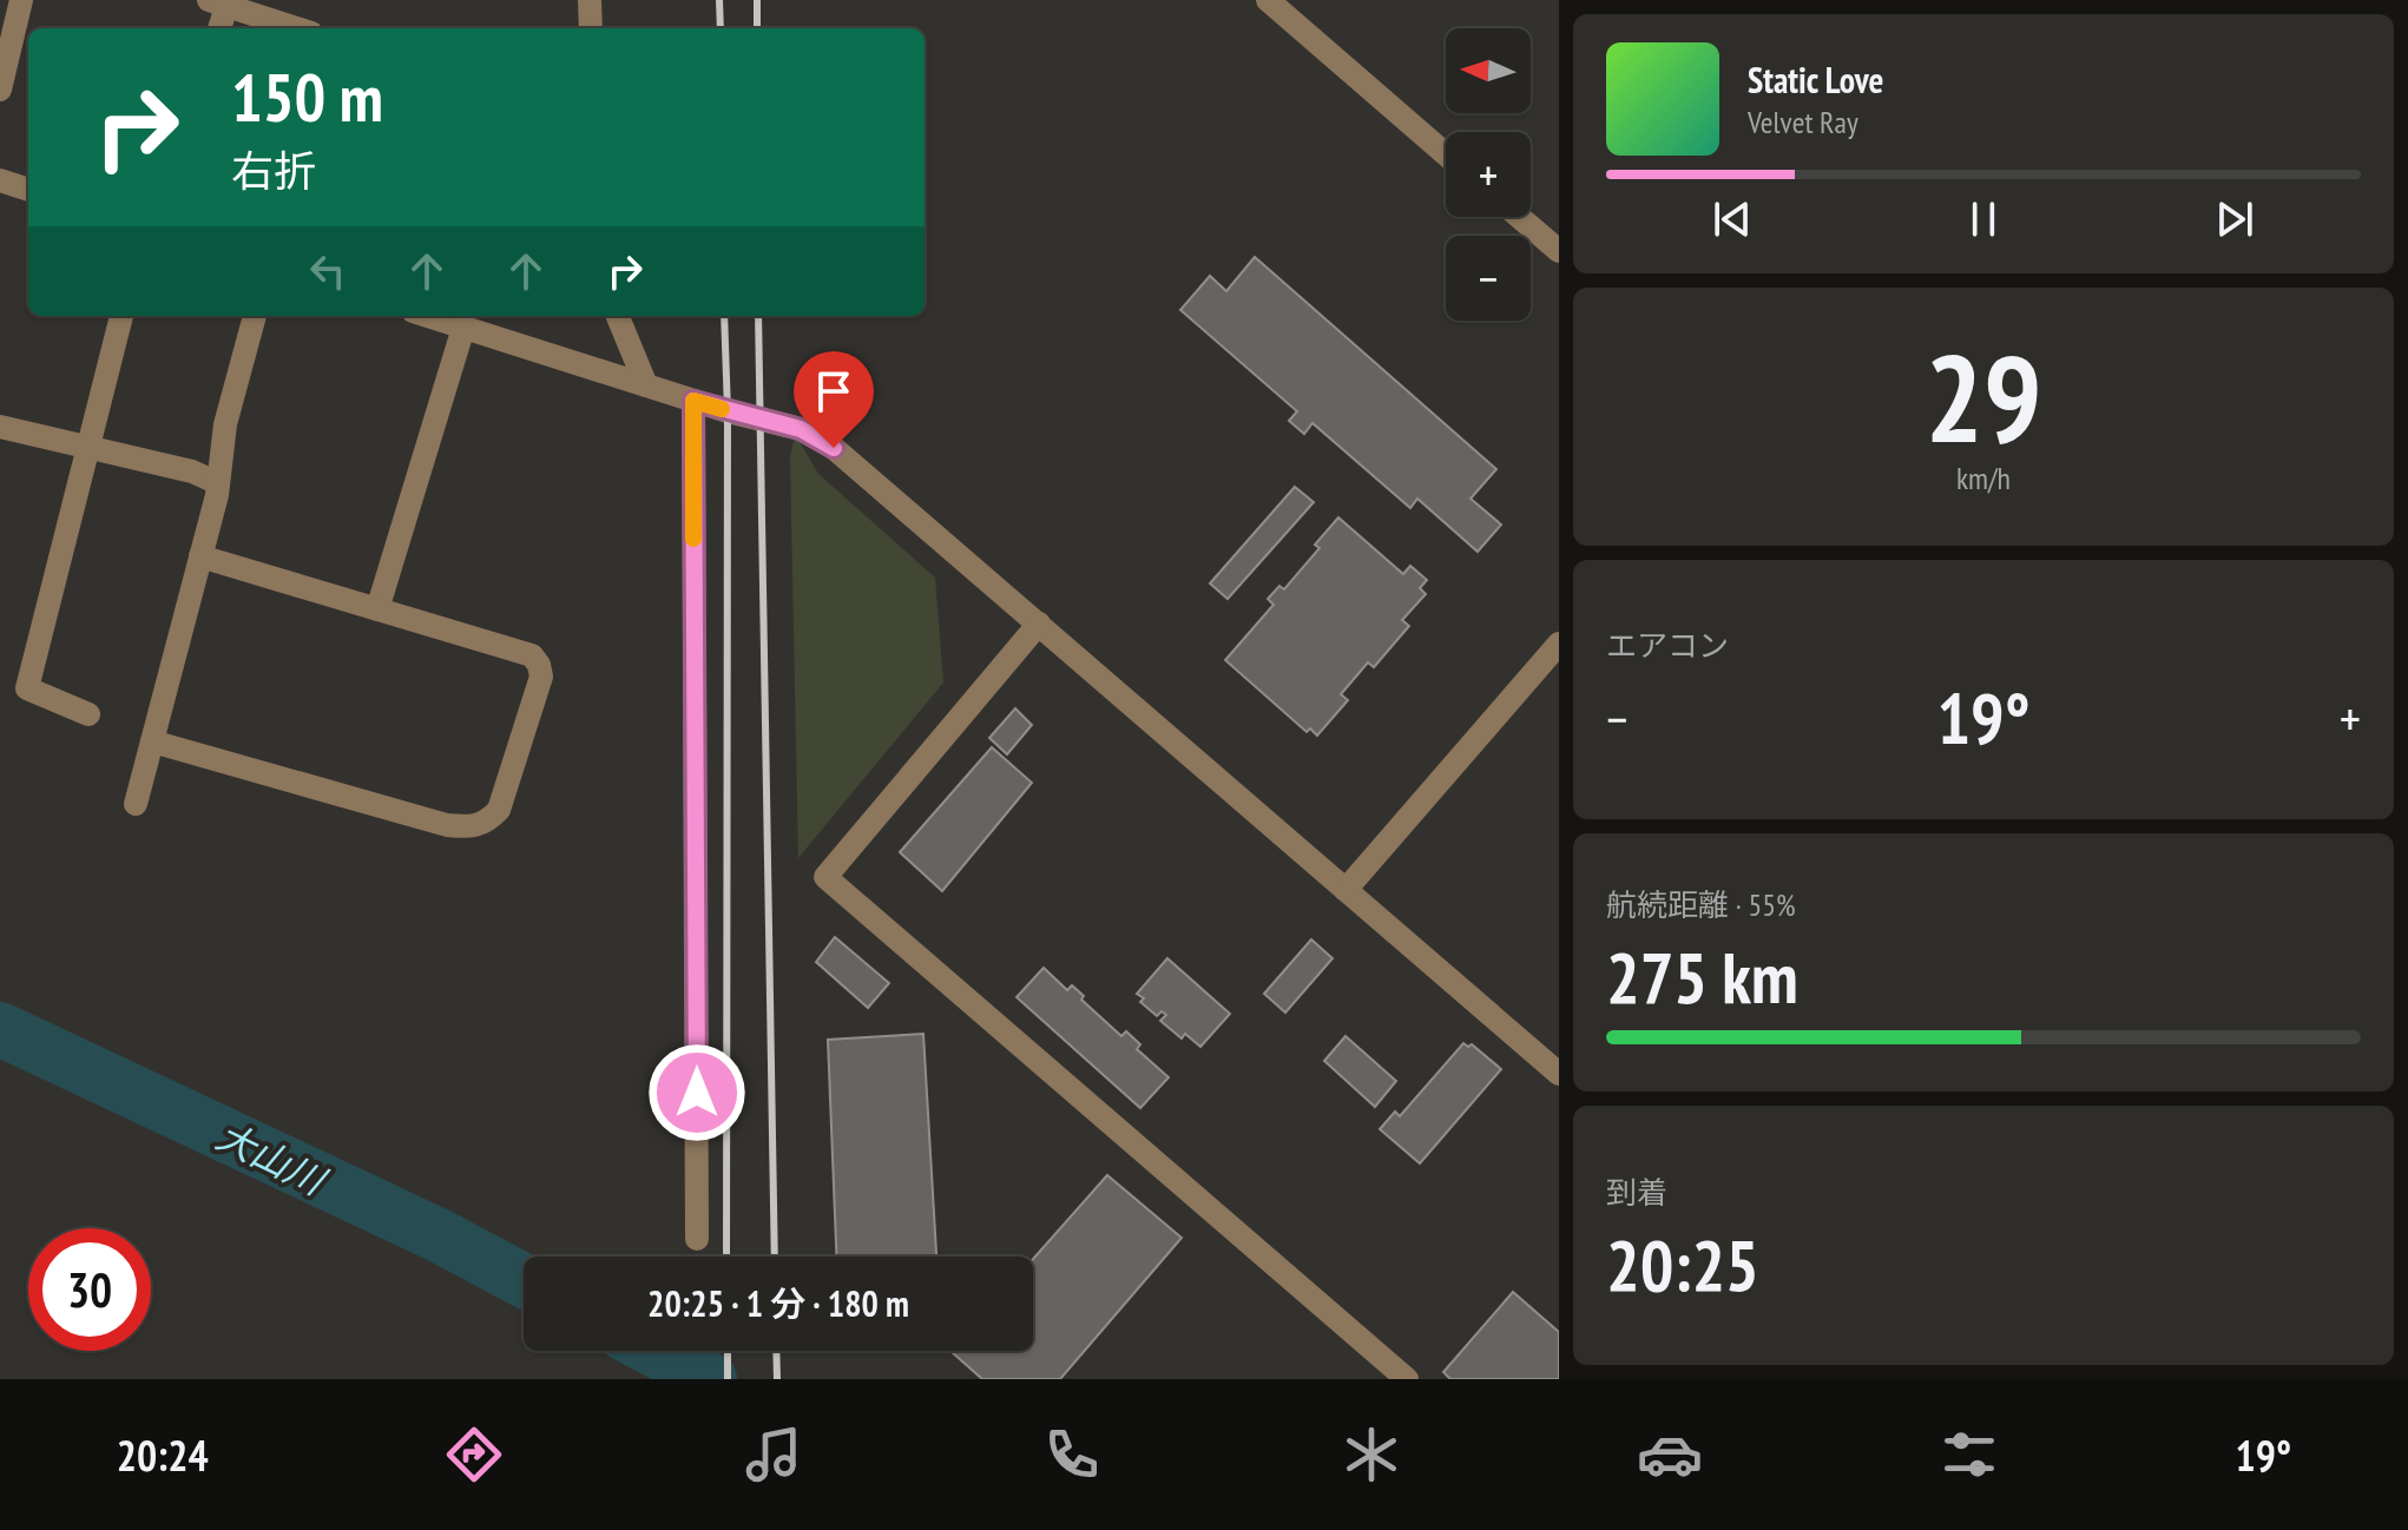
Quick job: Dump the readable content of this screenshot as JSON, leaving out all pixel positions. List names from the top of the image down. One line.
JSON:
{"water":["大山川"],"north":"left","page":{"map_buttons":["+","−"],"turn":["150 m","右折"],"song":["Static Love","Velvet Ray"],"tile":[["29","km/h"],"エアコン",["航続距離 · 55%","275 km"],["到着","20:25"]],"heat":["−","19°","+"],"limit":"30","trip":"20:25 · 1 分 · 180 m","tabs":["20:24","19°"]}}
